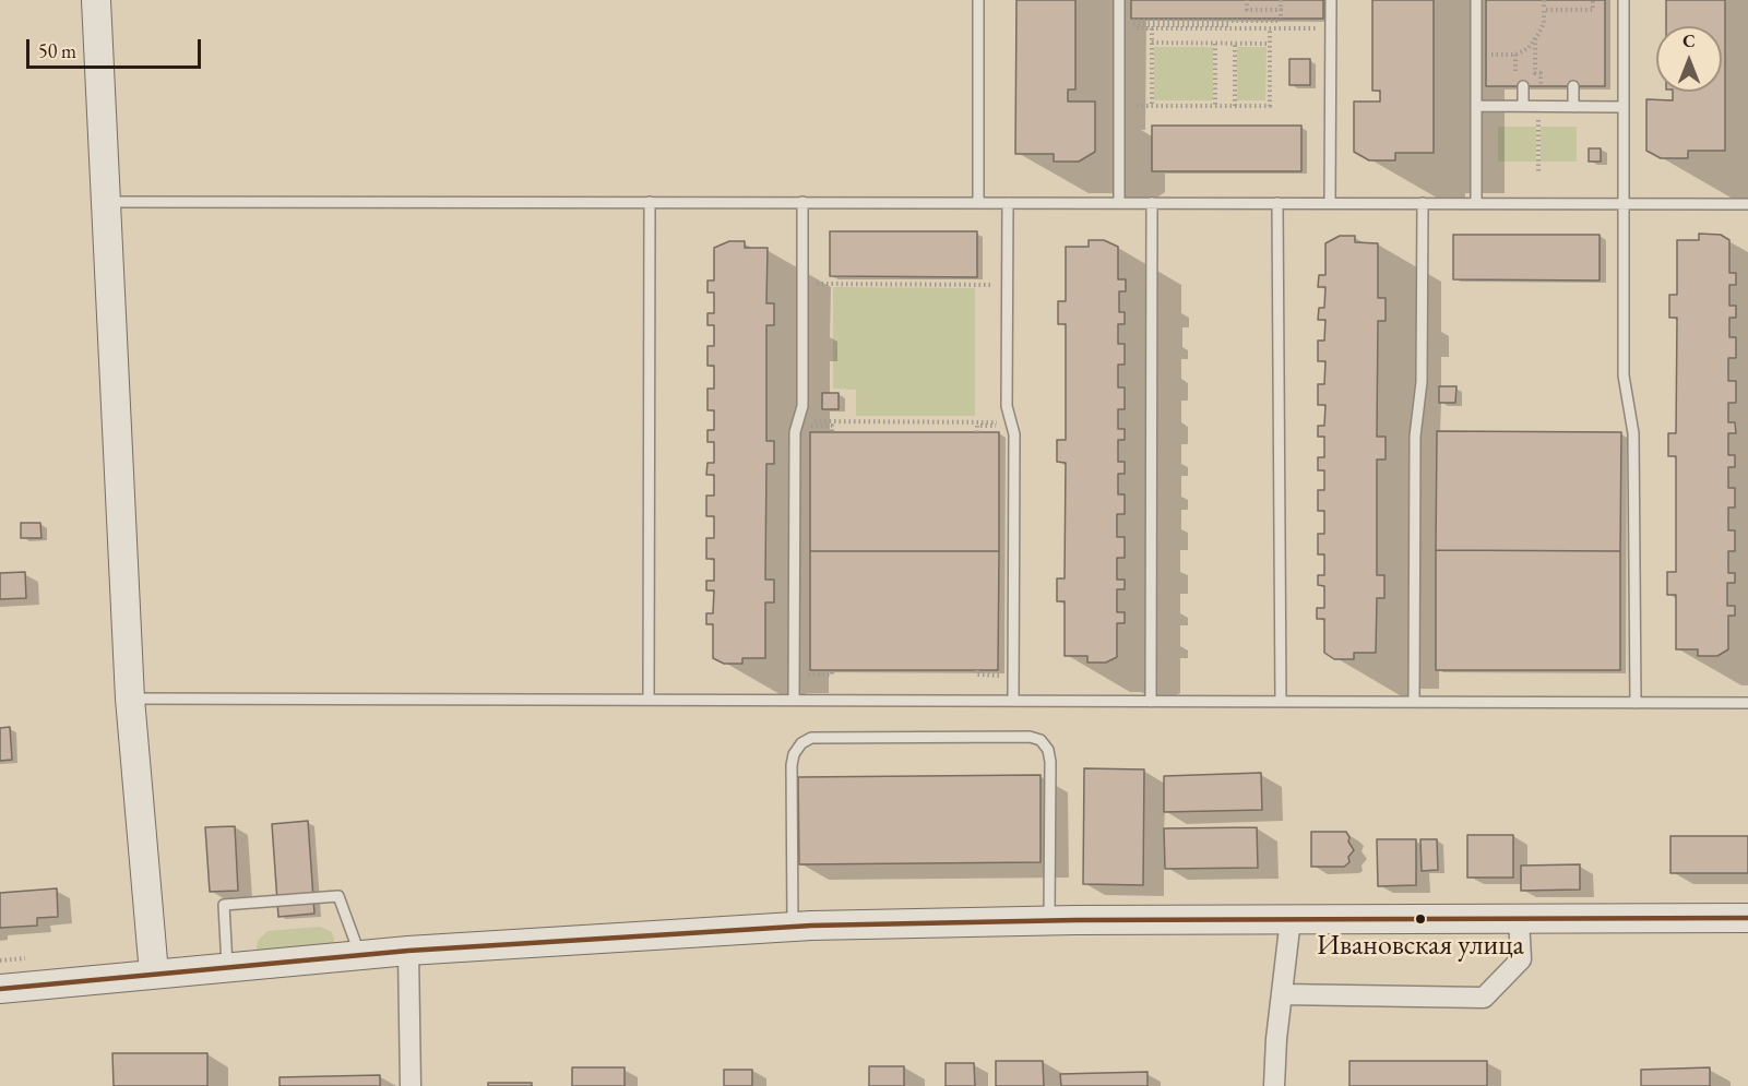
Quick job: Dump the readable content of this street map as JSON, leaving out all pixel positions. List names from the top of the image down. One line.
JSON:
{"places":["Ивановская улица"],"scale_bar":"50 m","north":"top"}
